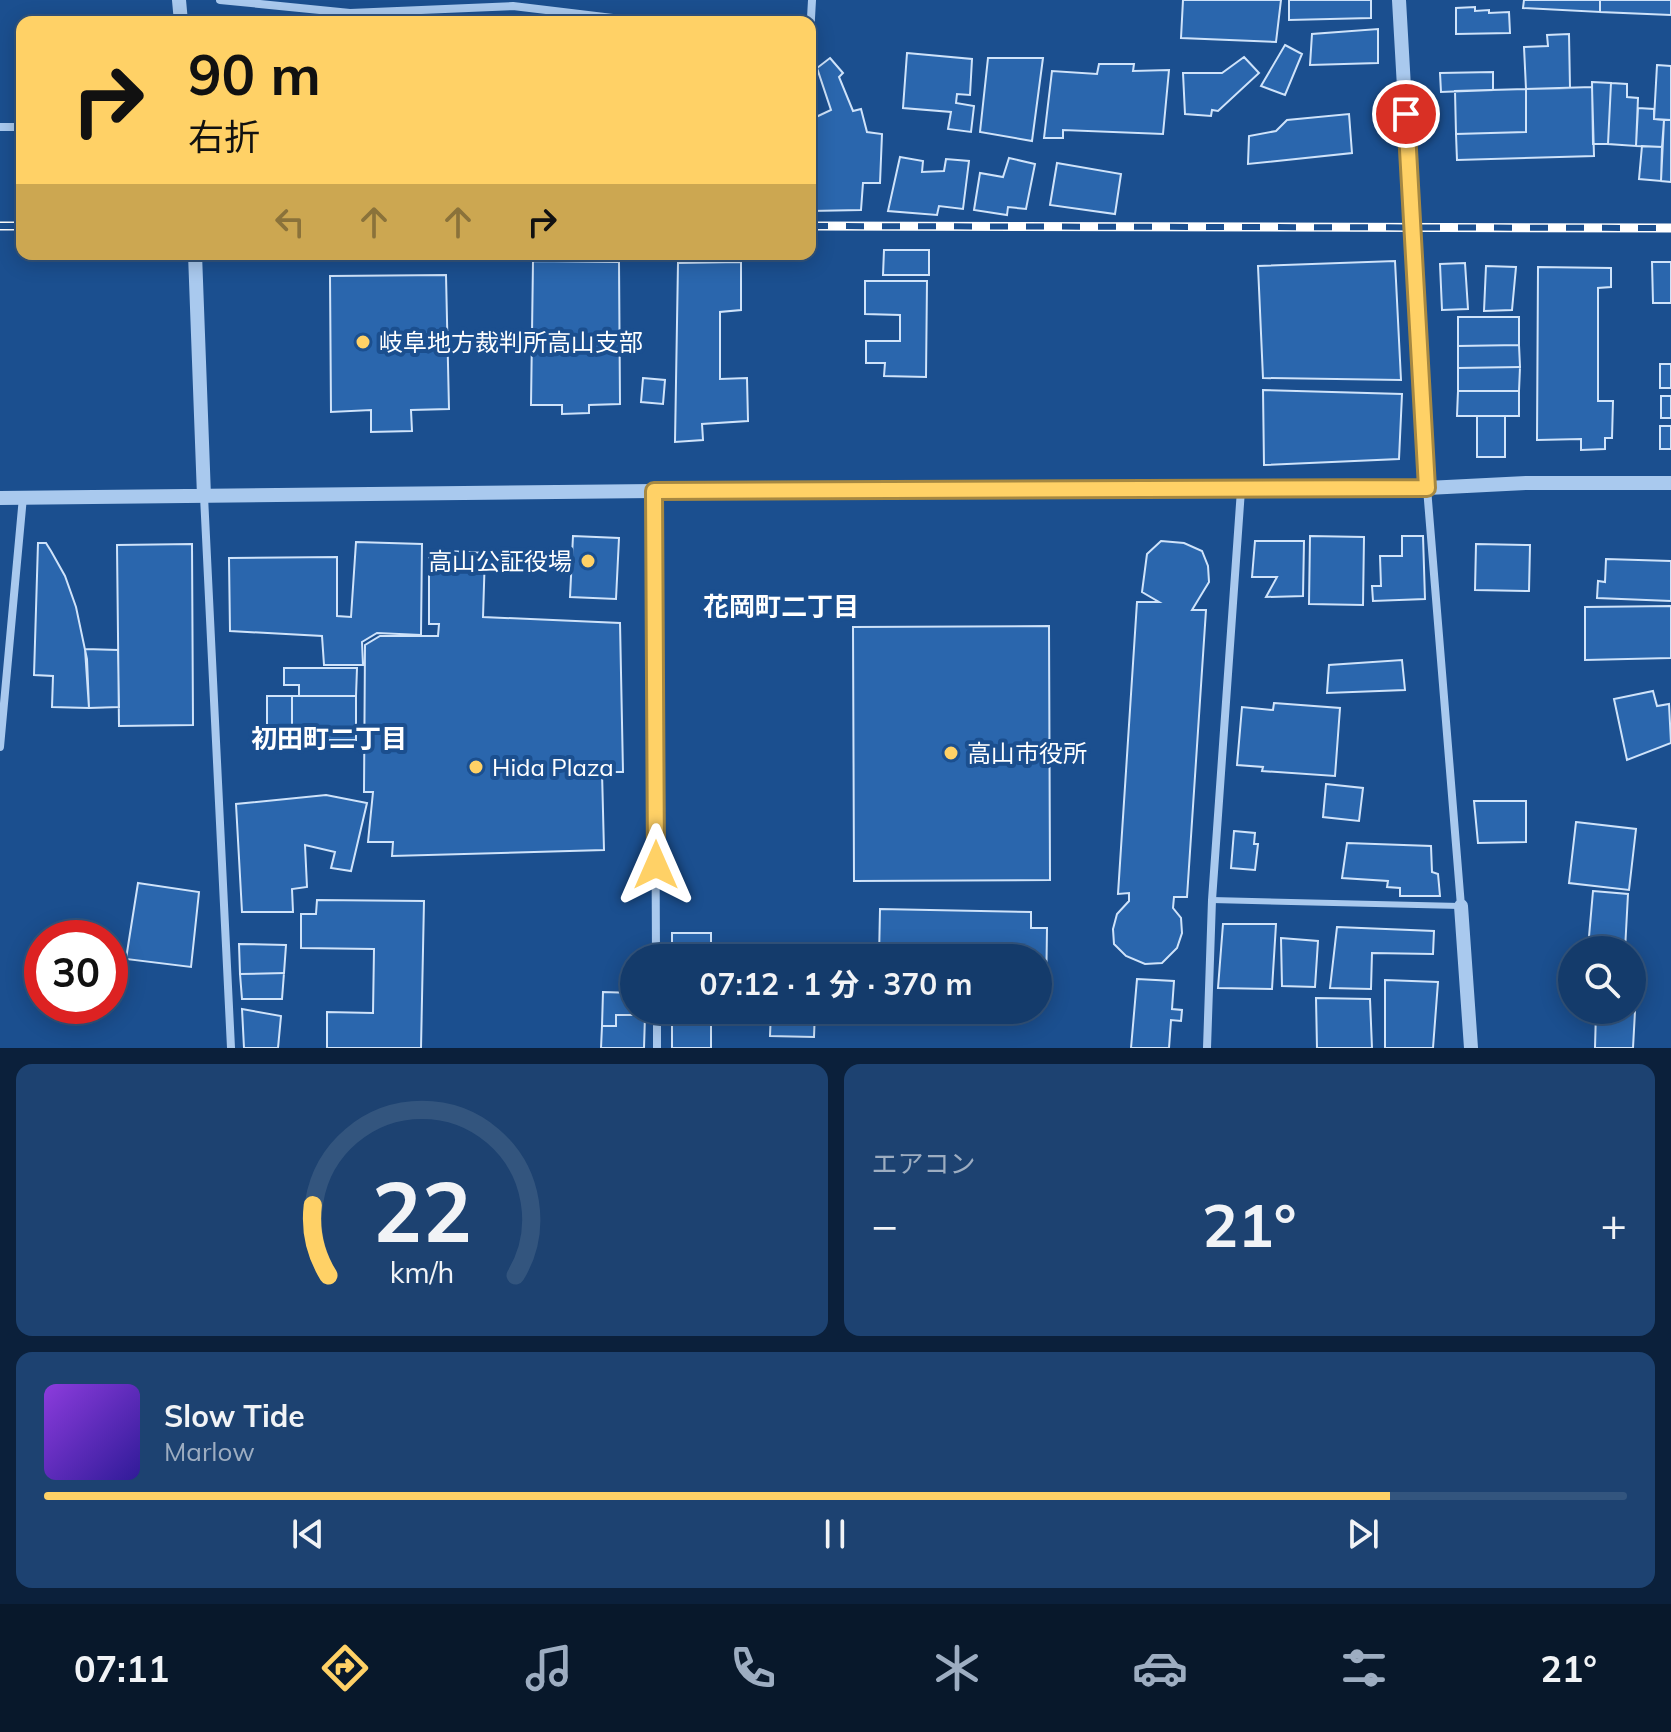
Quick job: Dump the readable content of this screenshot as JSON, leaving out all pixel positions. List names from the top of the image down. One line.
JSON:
{"districts":["花岡町二丁目","初田町二丁目"],"places":["岐阜地方裁判所高山支部","高山公証役場","高山市役所","Hida Plaza"],"page":{"turn":["90 m","右折"],"limit":"30","trip":"07:12 · 1 分 · 370 m","tile":"エアコン","heat":["−","21°","+"],"song":["Slow Tide","Marlow"],"tabs":["07:11","21°"],"gauge":["22","km/h"]}}
